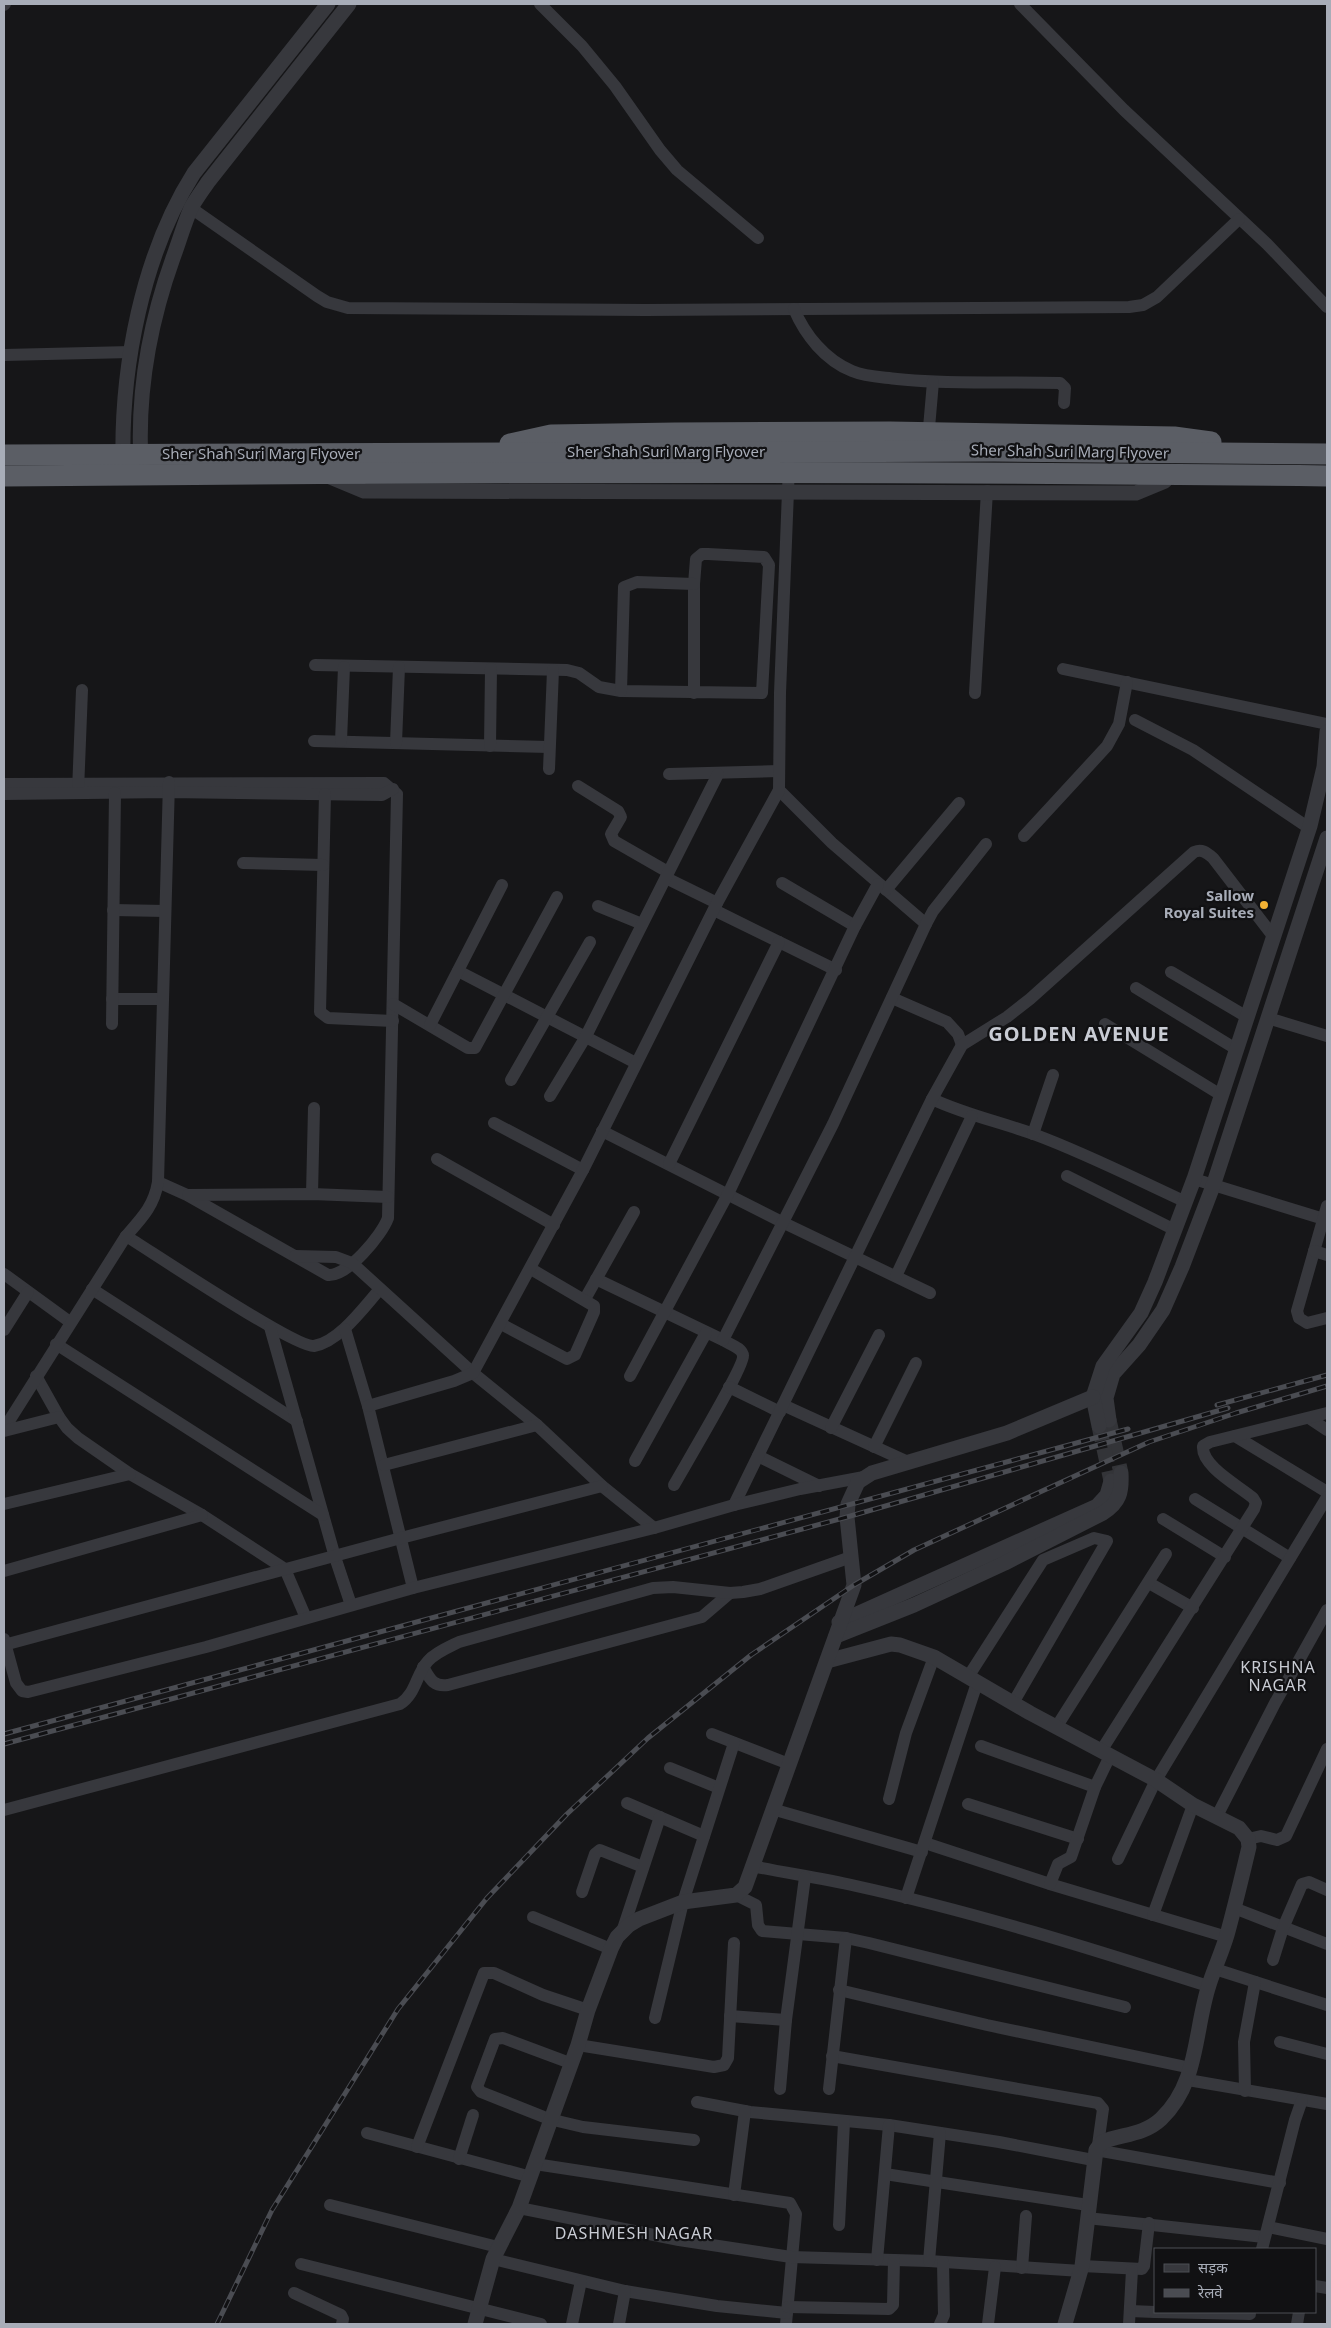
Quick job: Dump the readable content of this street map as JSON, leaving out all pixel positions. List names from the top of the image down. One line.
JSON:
{"streets":{"highway":["Sher Shah Suri Marg Flyover"]},"districts":["GOLDEN AVENUE","KRISHNA NAGAR","DASHMESH NAGAR"],"places":["Sallow Royal Suites"],"legend":["सड़क","रेलवे"]}
